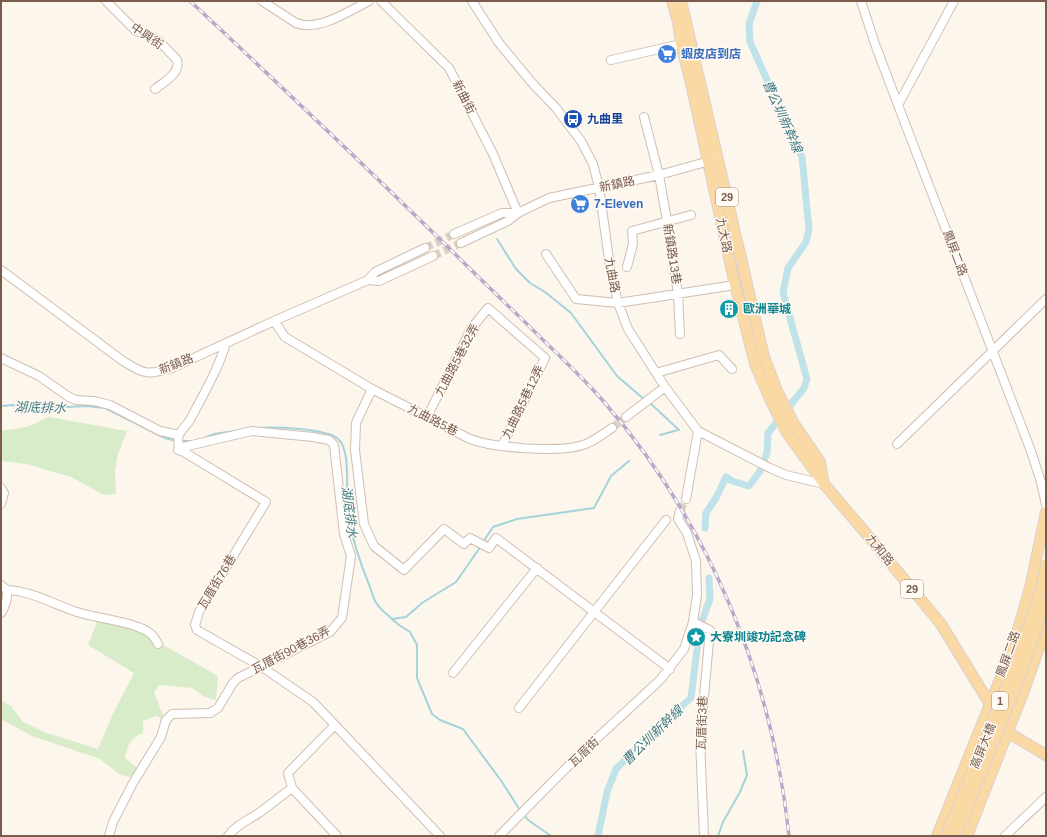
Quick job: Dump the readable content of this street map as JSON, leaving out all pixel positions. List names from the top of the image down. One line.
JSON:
{"streets":{"main road":["29","九大路","鳳屏二路","九和路","1","高屏大橋"],"street":["中興街","新曲街","新鎮路","新鎮路13巷","九曲路","九曲路5巷32弄","九曲路5巷12弄","九曲路5巷","瓦厝街76巷","瓦厝街90巷36弄","瓦厝街3巷","瓦厝街"]},"crossings":[["新曲街","新鎮路"],["新鎮路","九大路"],["新鎮路","新鎮路13巷"],["新鎮路","九曲路"],["新鎮路","九曲路5巷"],["29","九大路"],["29","九曲路"],["29","九和路"],["29","1"],["九大路","九和路"],["鳳屏二路","九和路"],["九曲路","九和路"],["九曲路5巷32弄","九曲路5巷12弄"],["九曲路5巷32弄","九曲路5巷"],["九曲路5巷12弄","九曲路5巷"],["九和路","1"],["瓦厝街76巷","瓦厝街90巷36弄"],["瓦厝街3巷","瓦厝街"]],"water":["曹公圳新幹線","湖底排水"],"places":{"supermarket":["蝦皮店到店","7-Eleven"],"bus stop":["九曲里"],"building":["歐洲華城"],"place":["大寮圳竣功記念碑"]}}
